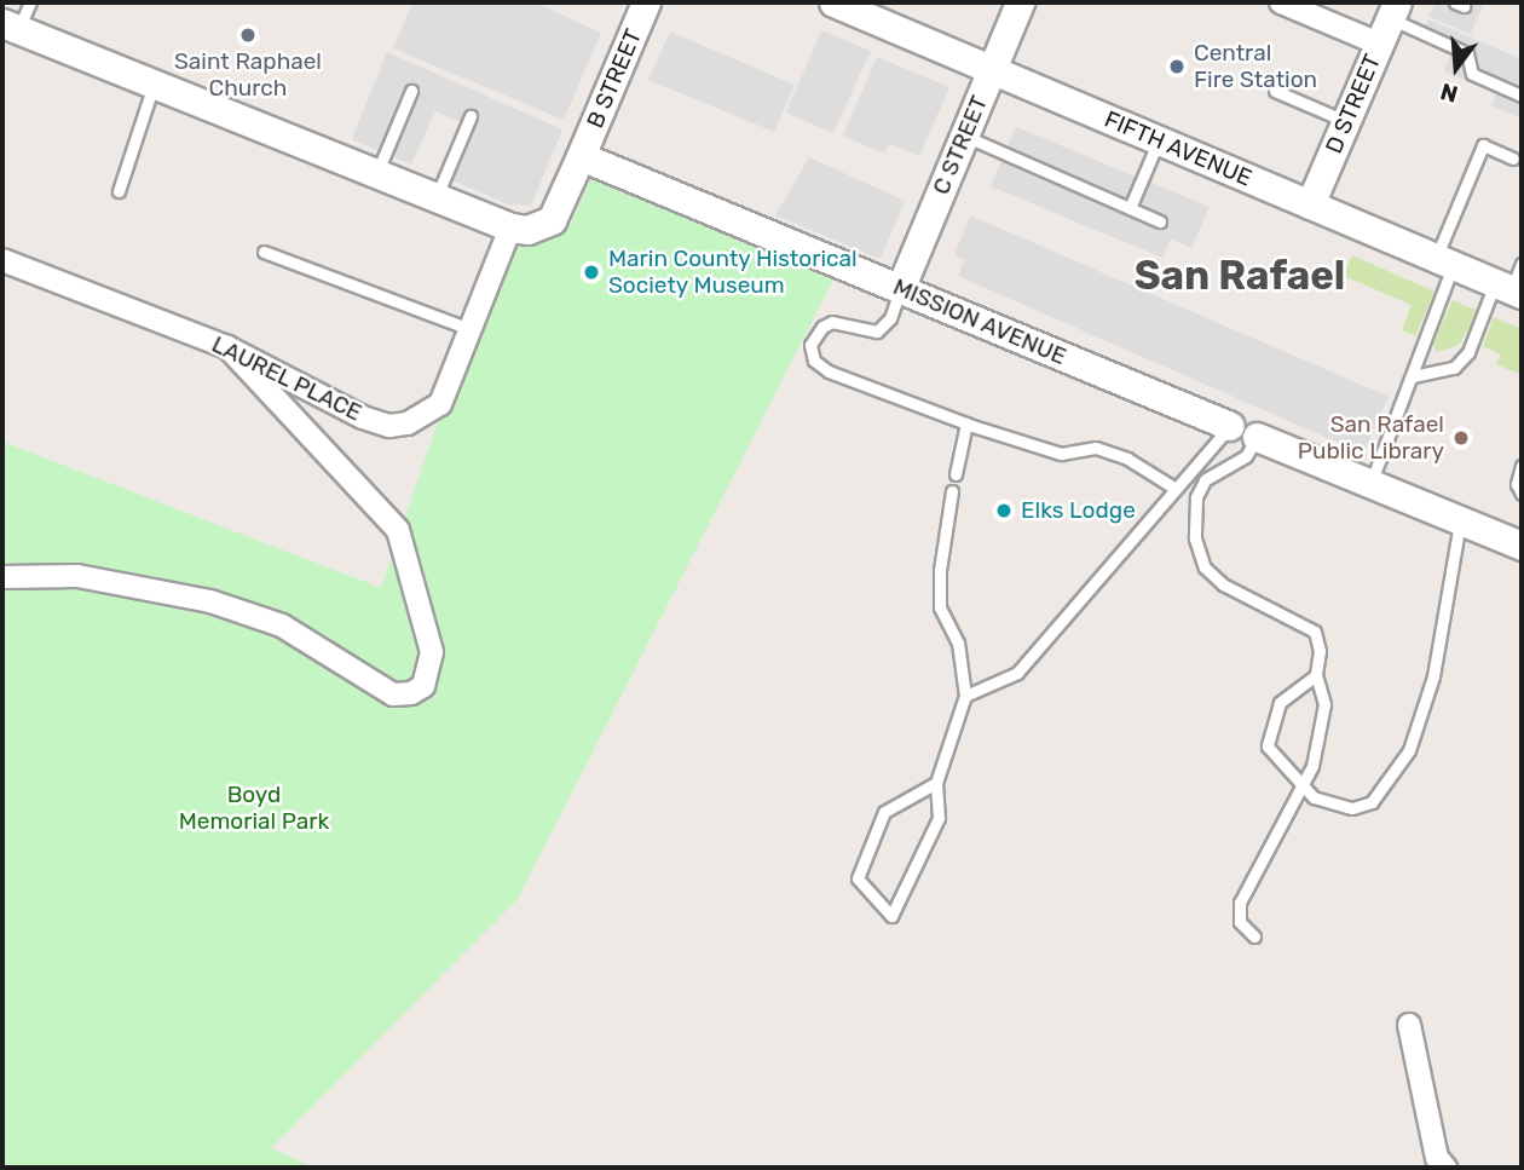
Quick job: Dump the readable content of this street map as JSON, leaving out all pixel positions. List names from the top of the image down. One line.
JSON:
{"streets":{"street":["B STREET","D STREET","C STREET","FIFTH AVENUE","MISSION AVENUE","LAUREL PLACE"]},"crossings":[["B STREET","MISSION AVENUE"],["D STREET","FIFTH AVENUE"],["C STREET","FIFTH AVENUE"],["C STREET","MISSION AVENUE"]],"districts":["San Rafael"],"parks":["Boyd Memorial Park"],"places":["Saint Raphael Church","Central Fire Station","Marin County Historical Society Museum","San Rafael Public Library","Elks Lodge"],"north":"bottom"}
